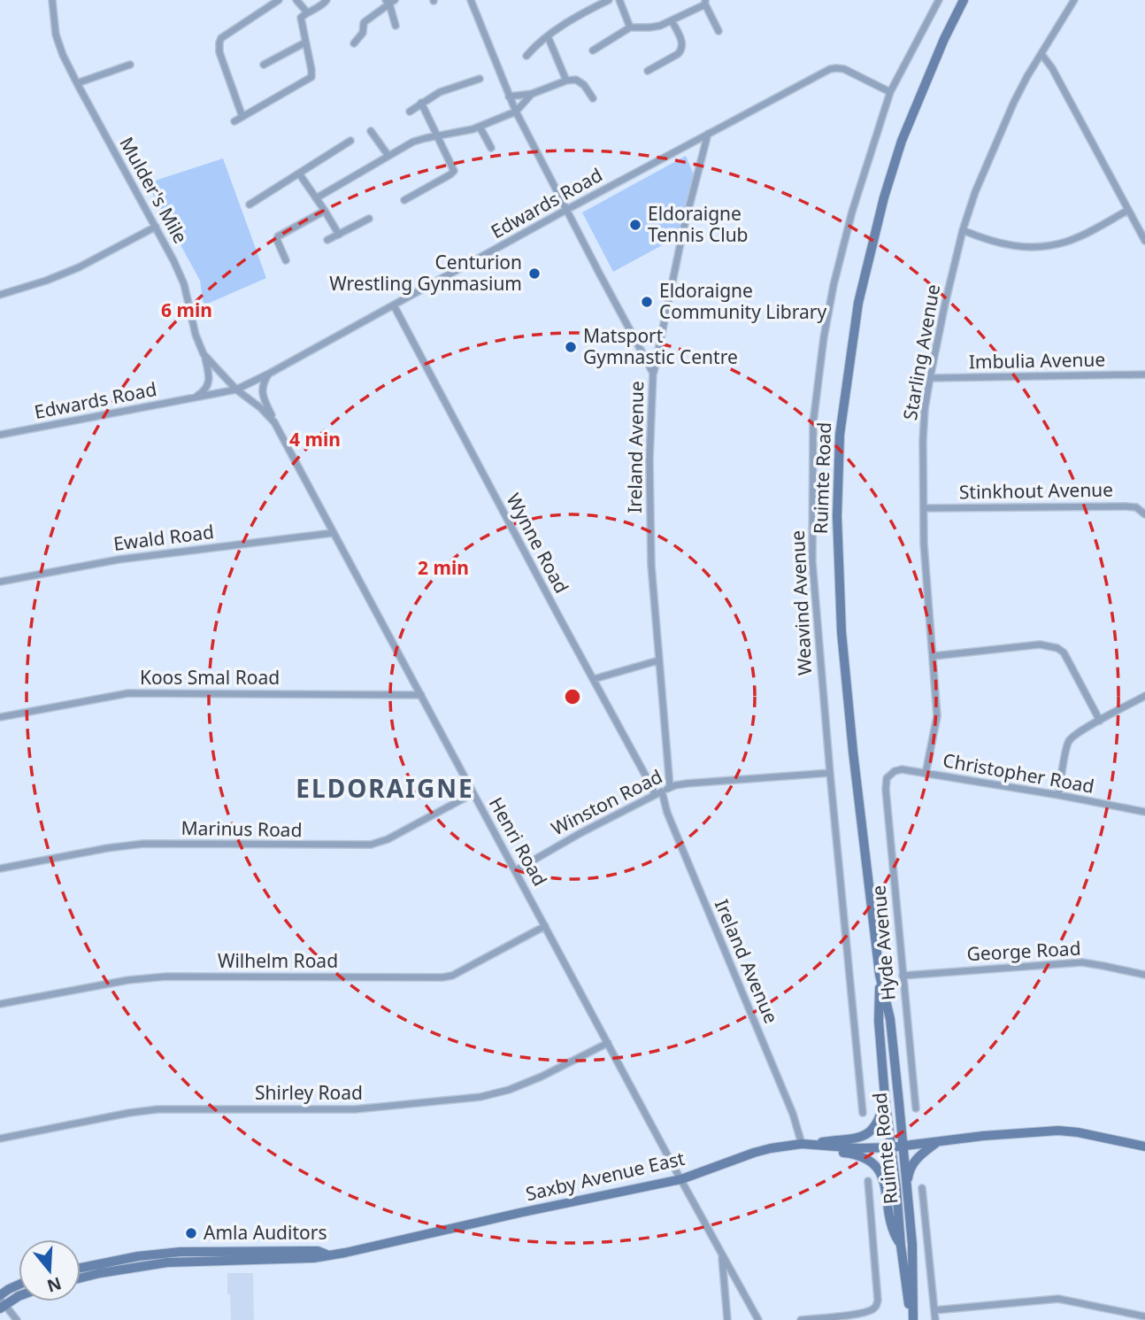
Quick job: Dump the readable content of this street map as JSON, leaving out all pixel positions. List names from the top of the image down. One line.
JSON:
{"streets":{"main road":["Ruimte Road","Saxby Avenue East"],"street":["Mulder's Mile","Edwards Road","Starling Avenue","Imbulia Avenue","Ireland Avenue","Stinkhout Avenue","Ewald Road","Wynne Road","Weavind Avenue","Koos Smal Road","Christopher Road","Winston Road","Marinus Road","Henri Road","Hyde Avenue","George Road","Wilhelm Road","Shirley Road"]},"crossings":[["Mulder's Mile","Edwards Road"],["Mulder's Mile","Henri Road"],["Edwards Road","Ireland Avenue"],["Edwards Road","Wynne Road"],["Edwards Road","Weavind Avenue"],["Edwards Road","Henri Road"],["Starling Avenue","Imbulia Avenue"],["Starling Avenue","Stinkhout Avenue"],["Starling Avenue","Christopher Road"],["Ireland Avenue","Winston Road"],["Ireland Avenue","Saxby Avenue East"],["Ruimte Road","Saxby Avenue East"],["Ewald Road","Henri Road"],["Wynne Road","Winston Road"],["Weavind Avenue","Winston Road"],["Koos Smal Road","Henri Road"],["Christopher Road","Hyde Avenue"],["Winston Road","Henri Road"],["Marinus Road","Henri Road"],["Henri Road","Wilhelm Road"],["Henri Road","Shirley Road"],["Henri Road","Saxby Avenue East"],["Hyde Avenue","George Road"]],"districts":["ELDORAIGNE"],"places":["Eldoraigne Tennis Club","Centurion Wrestling Gynmasium","Eldoraigne Community Library","Matsport Gymnastic Centre","Amla Auditors"],"north":"bottom","rings":["6 min","4 min","2 min"]}
